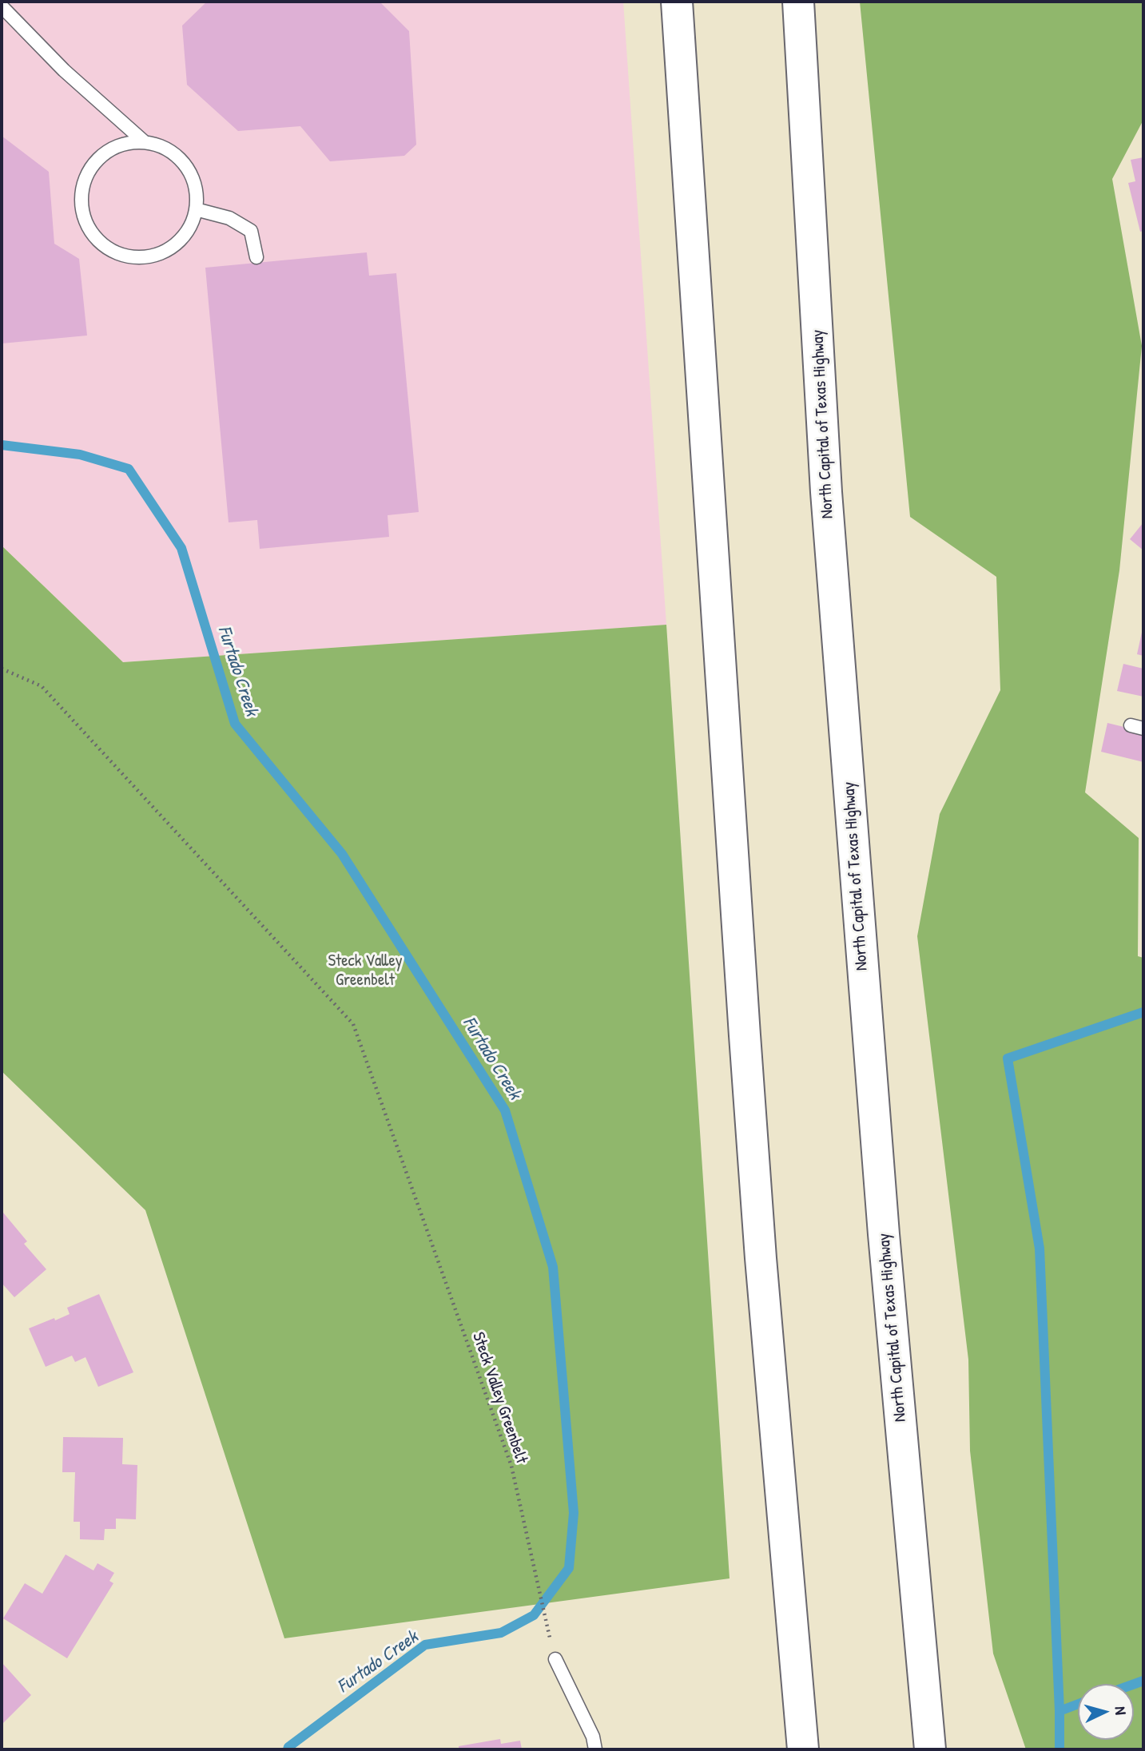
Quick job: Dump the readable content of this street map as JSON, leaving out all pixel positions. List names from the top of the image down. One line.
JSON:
{"streets":{"highway":["North Capital of Texas Highway"],"path":["Steck Valley Greenbelt"]},"water":["Furtado Creek"],"parks":["Steck Valley Greenbelt"],"north":"right"}
